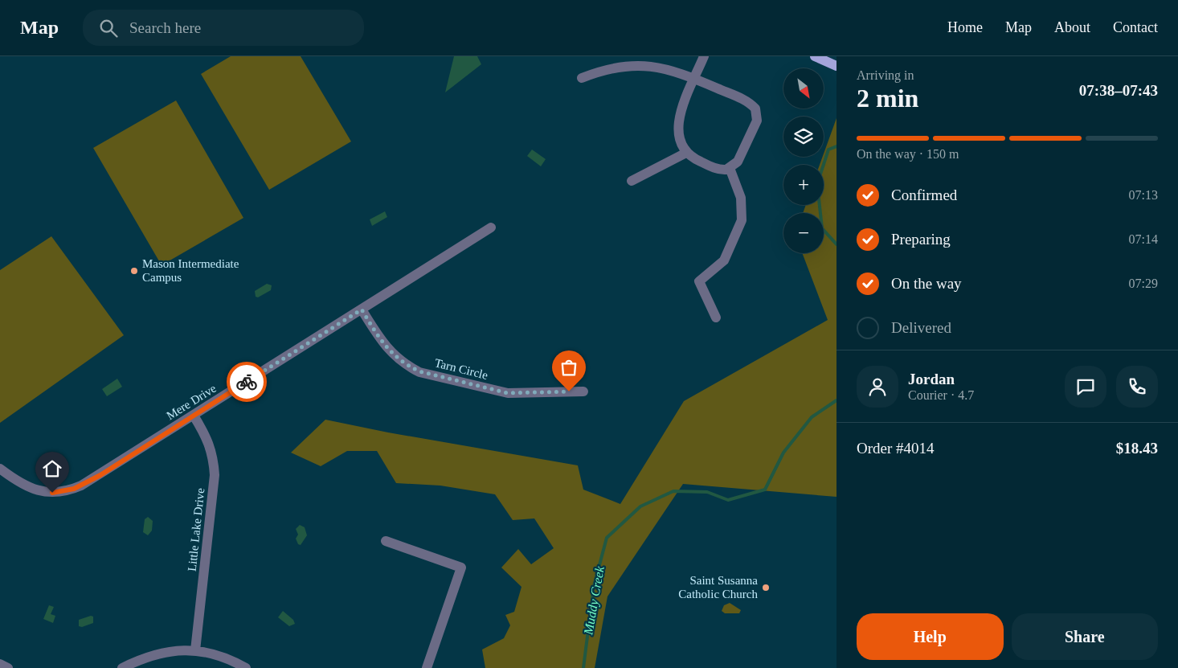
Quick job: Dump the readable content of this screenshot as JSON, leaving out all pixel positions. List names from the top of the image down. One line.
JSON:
{"streets":{"street":["Tarn Circle","Mere Drive","Little Lake Drive"]},"crossings":[["Tarn Circle","Mere Drive"],["Mere Drive","Little Lake Drive"]],"water":["Muddy Creek"],"places":["Mason Intermediate Campus","Saint Susanna Catholic Church"],"north":"bottom right","page":{"header":"Map","search":"Search here","nav":["Home","Map","About","Contact"],"heading":["2 min","Arriving in","07:38–07:43"],"panel":["Jordan","Courier · 4.7","Order #4014","$18.43"],"map_buttons":["+","−"],"bar":"On the way · 150 m","list":[["Confirmed","07:13"],["Preparing","07:14"],["On the way","07:29"],"Delivered"],"buttons":["Help","Share"]}}
